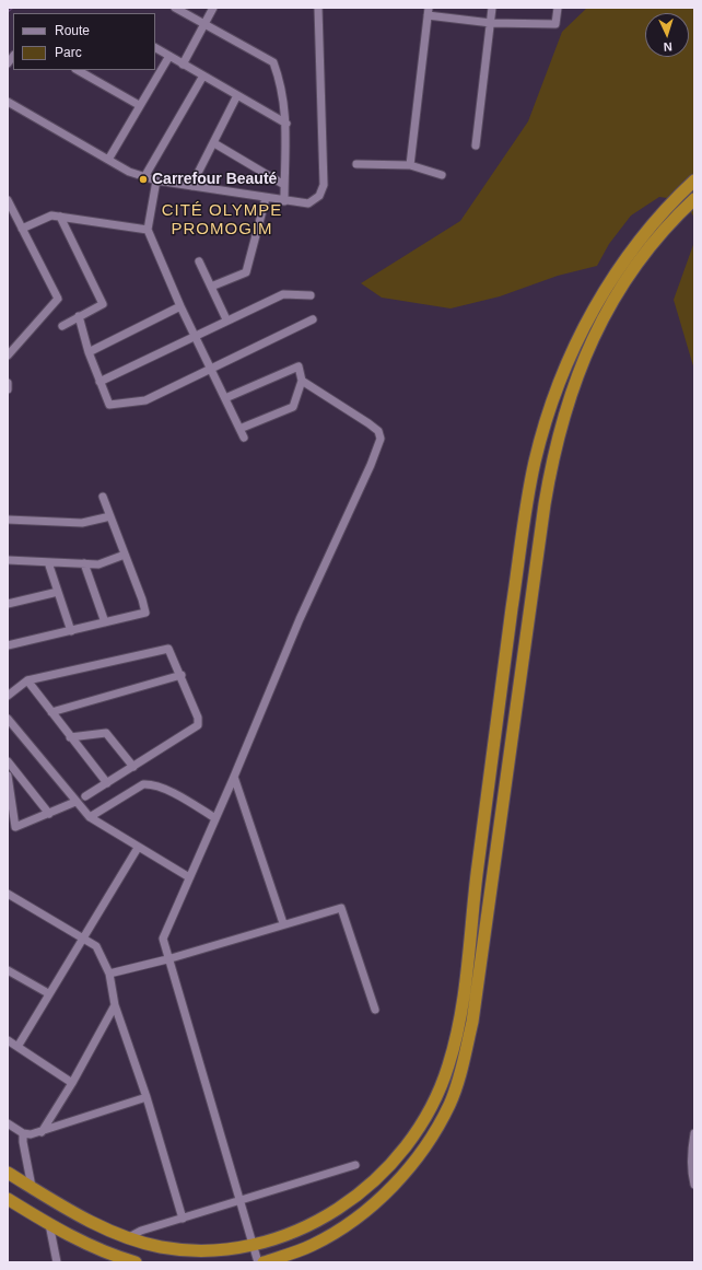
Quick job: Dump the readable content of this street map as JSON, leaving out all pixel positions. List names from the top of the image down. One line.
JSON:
{"districts":["CITÉ OLYMPE PROMOGIM"],"places":["Carrefour Beauté"],"legend":["Route","Parc"],"north":"bottom"}
